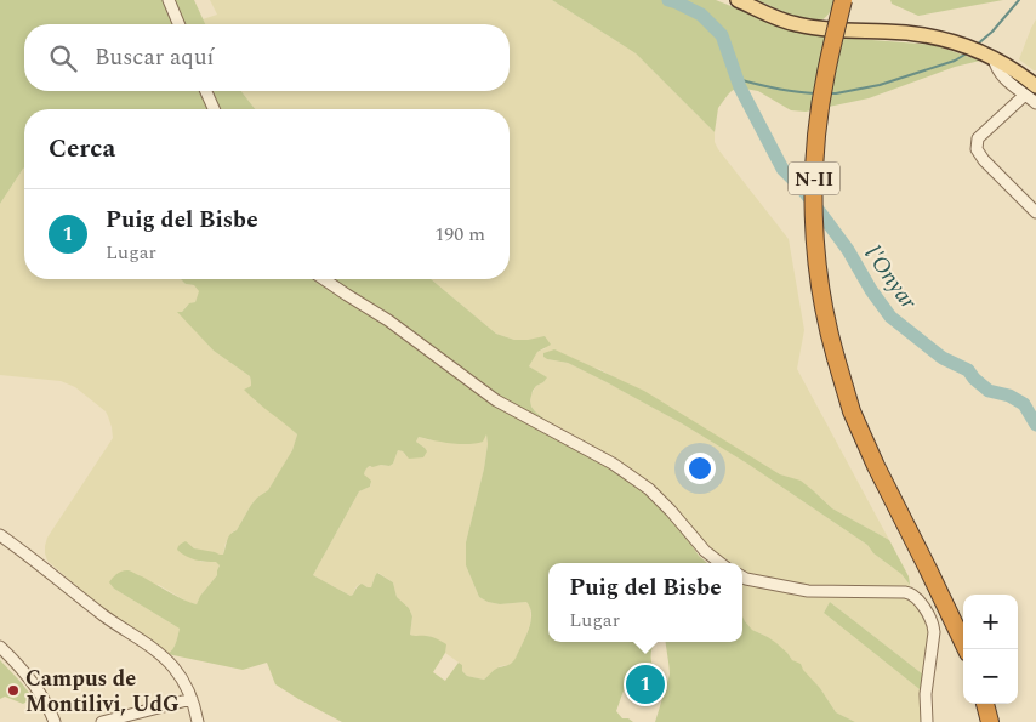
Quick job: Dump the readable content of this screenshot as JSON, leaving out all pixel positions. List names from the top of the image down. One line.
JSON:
{"streets":{"highway":["N-II"]},"water":["l'Onyar"],"places":["Campus de Montilivi, UdG"],"page":{"search":"Buscar aquí","heading":"Cerca","list":[{"mark":"1","name":"Puig del Bisbe","note":"Lugar","value":"190 m"}],"popup":["Puig del Bisbe","Lugar"],"map_buttons":["+","−"],"pins":"1"}}
